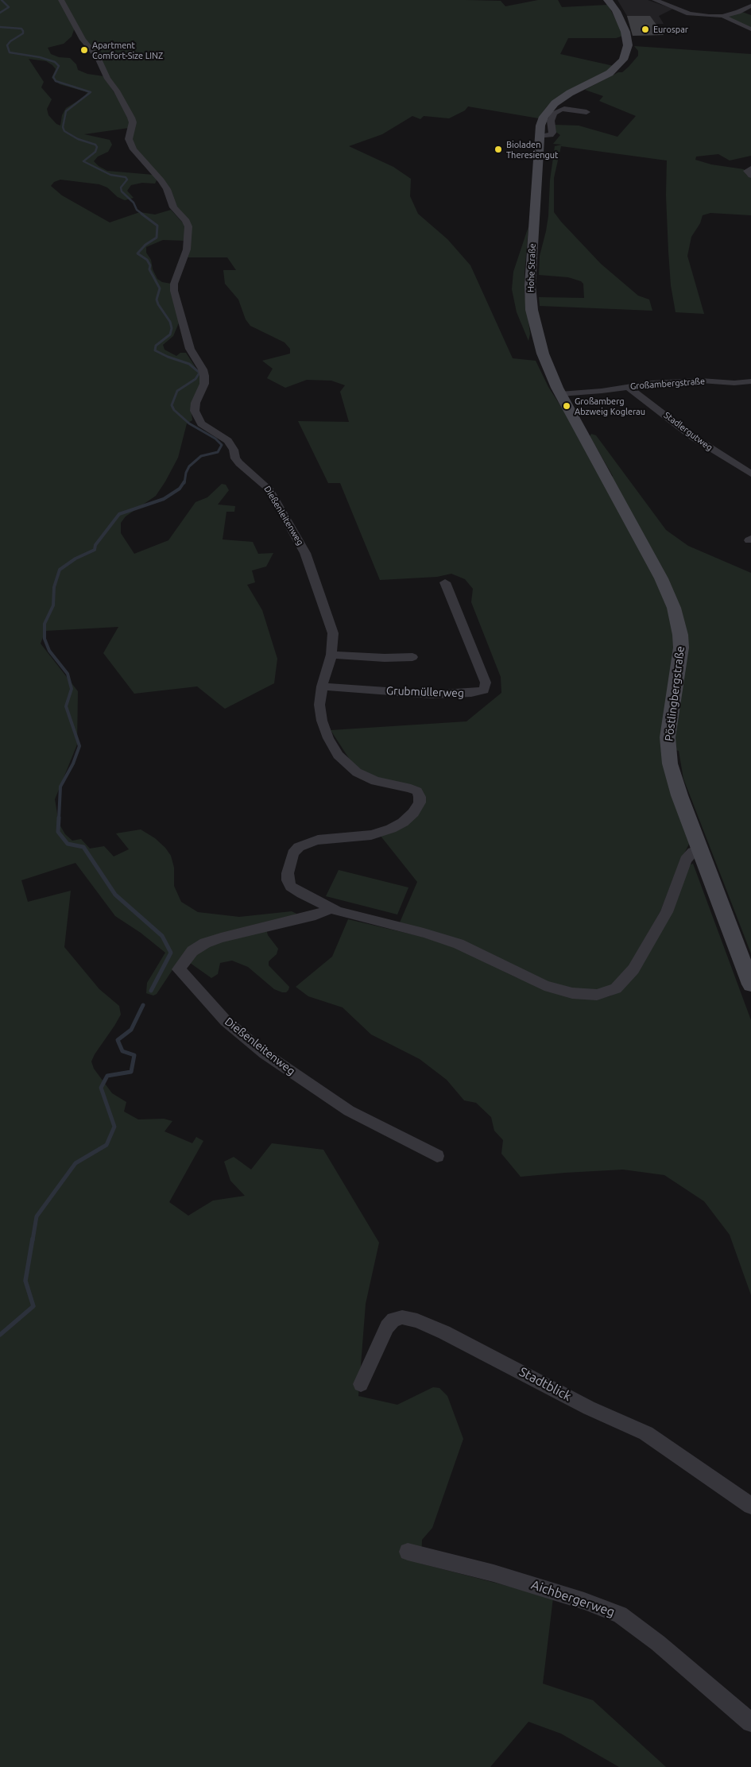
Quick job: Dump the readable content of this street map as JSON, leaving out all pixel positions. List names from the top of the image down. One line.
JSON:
{"streets":{"main road":["Hohe Straße","Pöstlingbergstraße"],"street":["Großambergstraße","Stadlergutweg","Dießenleitenweg","Grubmüllerweg","Stadtblick","Aichbergerweg"]},"crossings":[["Hohe Straße","Großambergstraße"],["Hohe Straße","Pöstlingbergstraße"],["Großambergstraße","Stadlergutweg"],["Großambergstraße","Pöstlingbergstraße"],["Dießenleitenweg","Grubmüllerweg"],["Dießenleitenweg","Pöstlingbergstraße"]],"places":["Eurospar","Apartment Comfort-Size LINZ","Bioladen Theresiengut","Großamberg Abzweig Koglerau"]}
